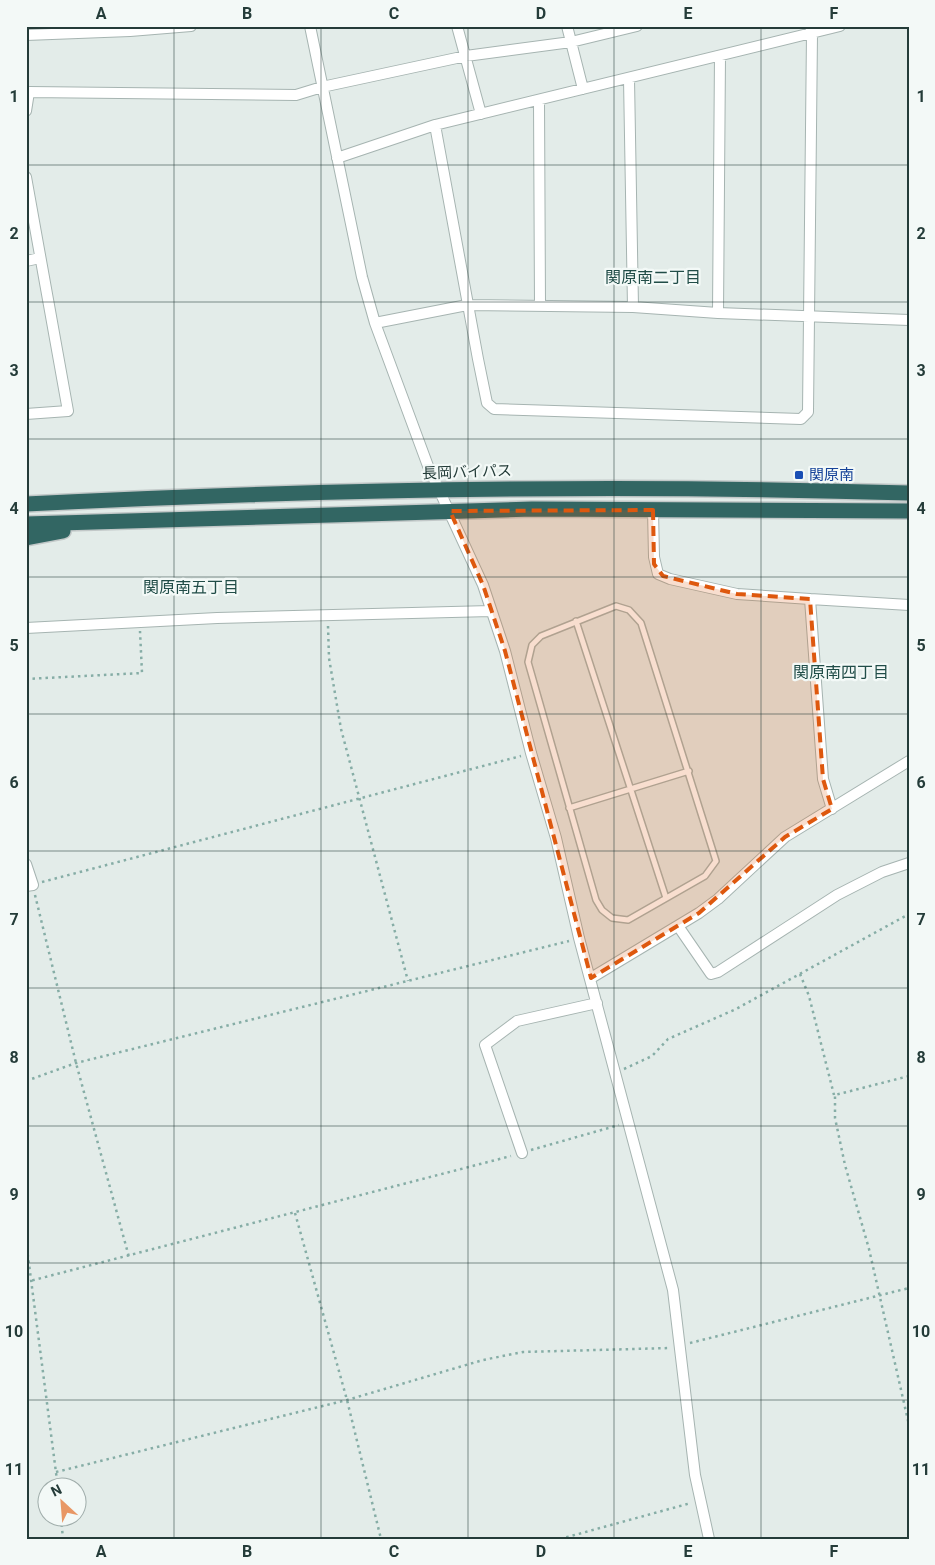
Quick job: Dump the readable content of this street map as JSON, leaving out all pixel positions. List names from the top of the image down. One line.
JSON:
{"streets":{"highway":["長岡バイパス"]},"districts":["関原南二丁目","関原南五丁目","関原南四丁目"],"places":{"transit":["関原南"]},"north":"top left","grid":{"columns":["A","B","C","D","E","F"],"rows":["1","2","3","4","5","6","7","8","9","10","11"]}}
